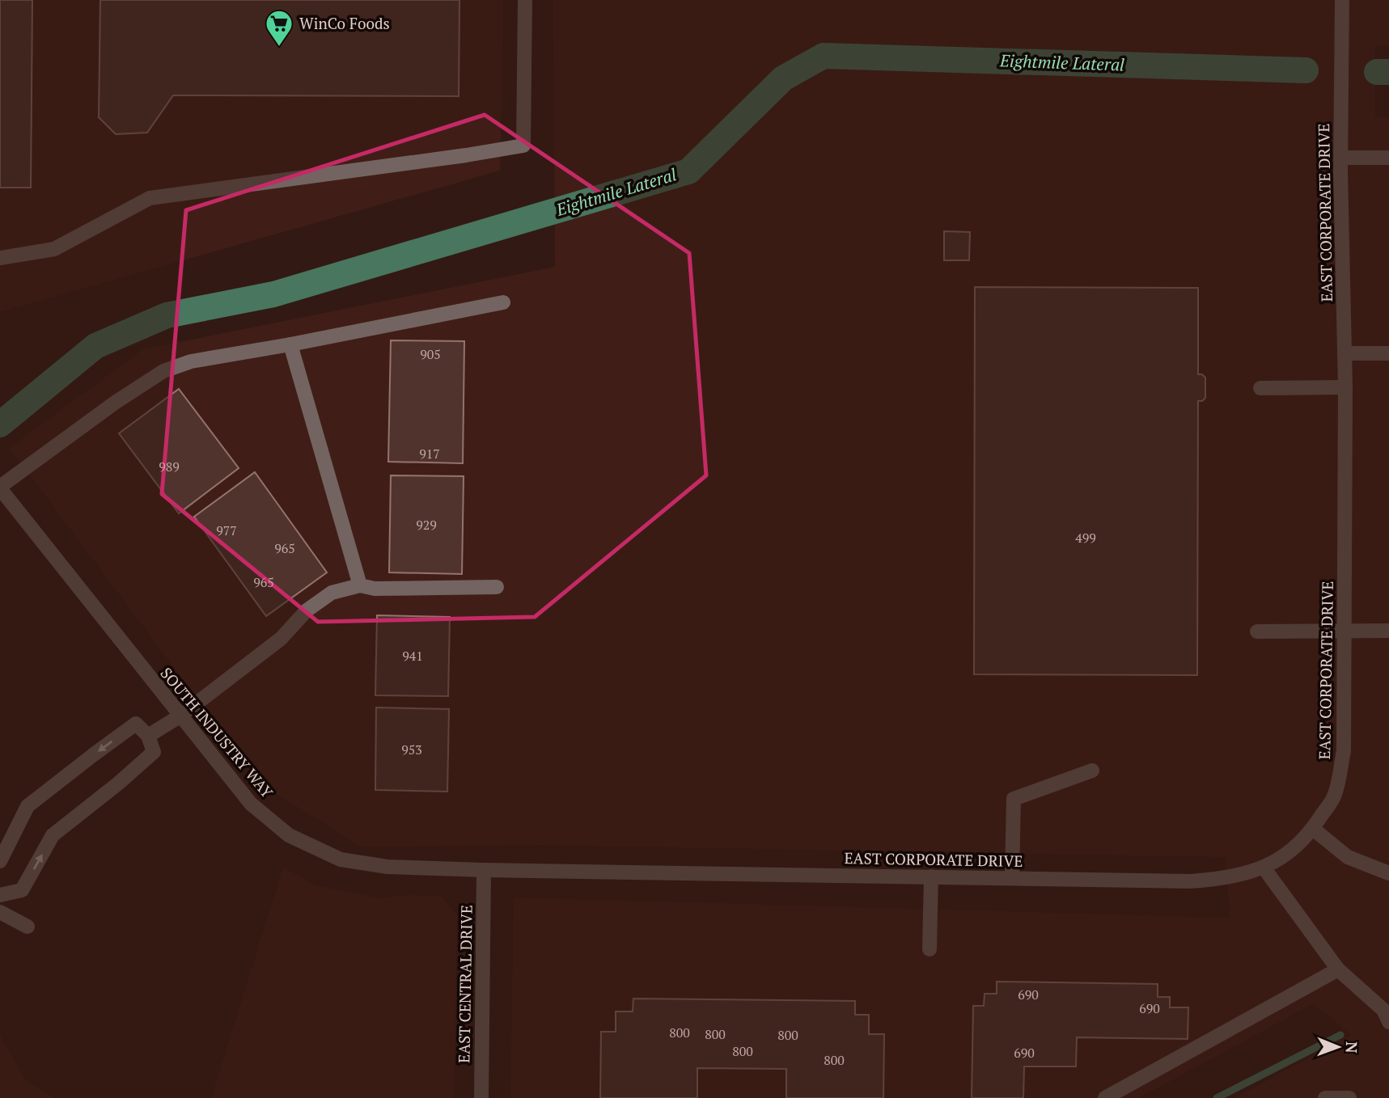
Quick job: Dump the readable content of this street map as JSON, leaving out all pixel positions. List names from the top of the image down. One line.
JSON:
{"streets":{"street":["EAST CORPORATE DRIVE","SOUTH INDUSTRY WAY","EAST CENTRAL DRIVE"]},"crossings":[["EAST CORPORATE DRIVE","SOUTH INDUSTRY WAY"],["EAST CORPORATE DRIVE","EAST CENTRAL DRIVE"],["SOUTH INDUSTRY WAY","EAST CENTRAL DRIVE"]],"water":["Eightmile Lateral"],"places":{"supermarket":["WinCo Foods"]},"house_numbers":["905","917","989","929","977","499","965","965","941","953","690","690","800","800","800","800","690","800"],"north":"right"}
